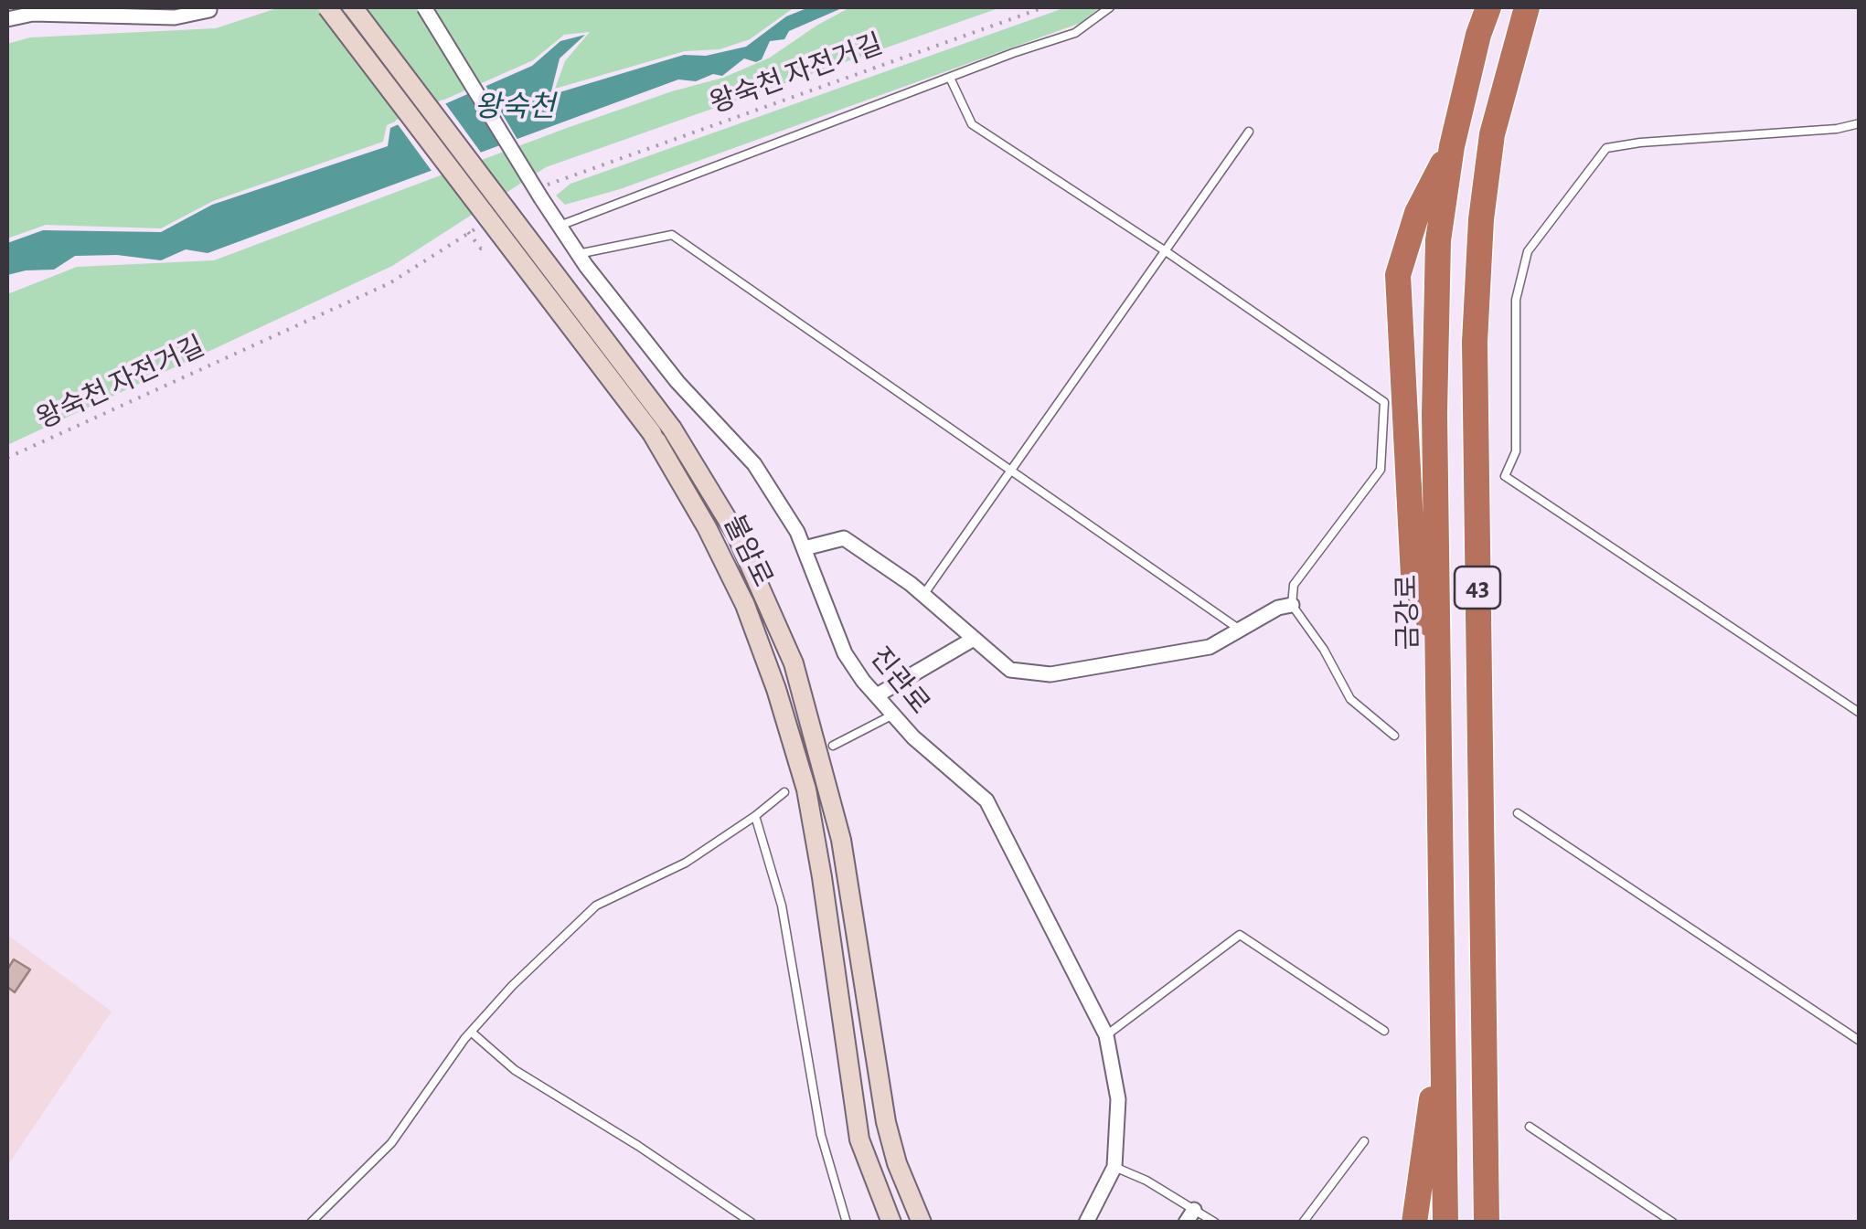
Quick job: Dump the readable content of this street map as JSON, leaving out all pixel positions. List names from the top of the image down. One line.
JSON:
{"streets":{"highway":["43","금강로"],"street":["불암로","진관로"],"path":["왕숙천 자전거길"]},"water":["왕숙천"]}
